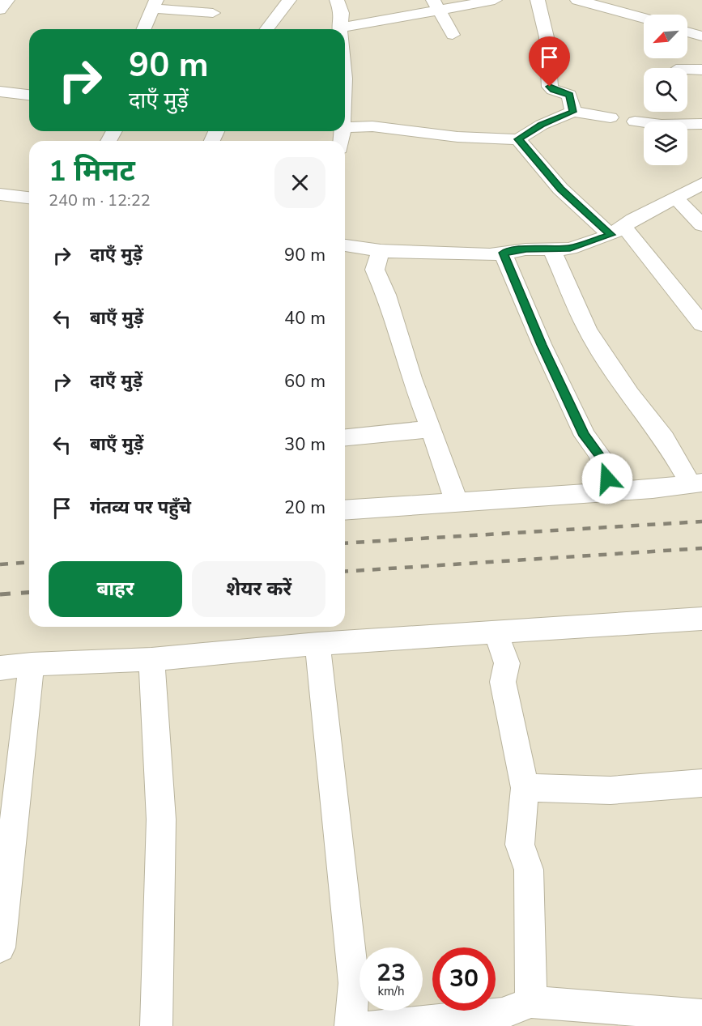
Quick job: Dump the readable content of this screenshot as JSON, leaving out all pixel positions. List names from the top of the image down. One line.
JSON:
{"north":"bottom left","page":{"turn":["90 m","दाएँ मुड़ें"],"heading":["1 मिनट","240 m · 12:22"],"list":[{"name":"दाएँ मुड़ें","value":"90 m"},{"name":"बाएँ मुड़ें","value":"40 m"},{"name":"दाएँ मुड़ें","value":"60 m"},{"name":"बाएँ मुड़ें","value":"30 m"},{"name":"गंतव्य पर पहुँचे","value":"20 m"}],"buttons":["बाहर","शेयर करें"],"speed":"23 km/h","limit":"30"}}
